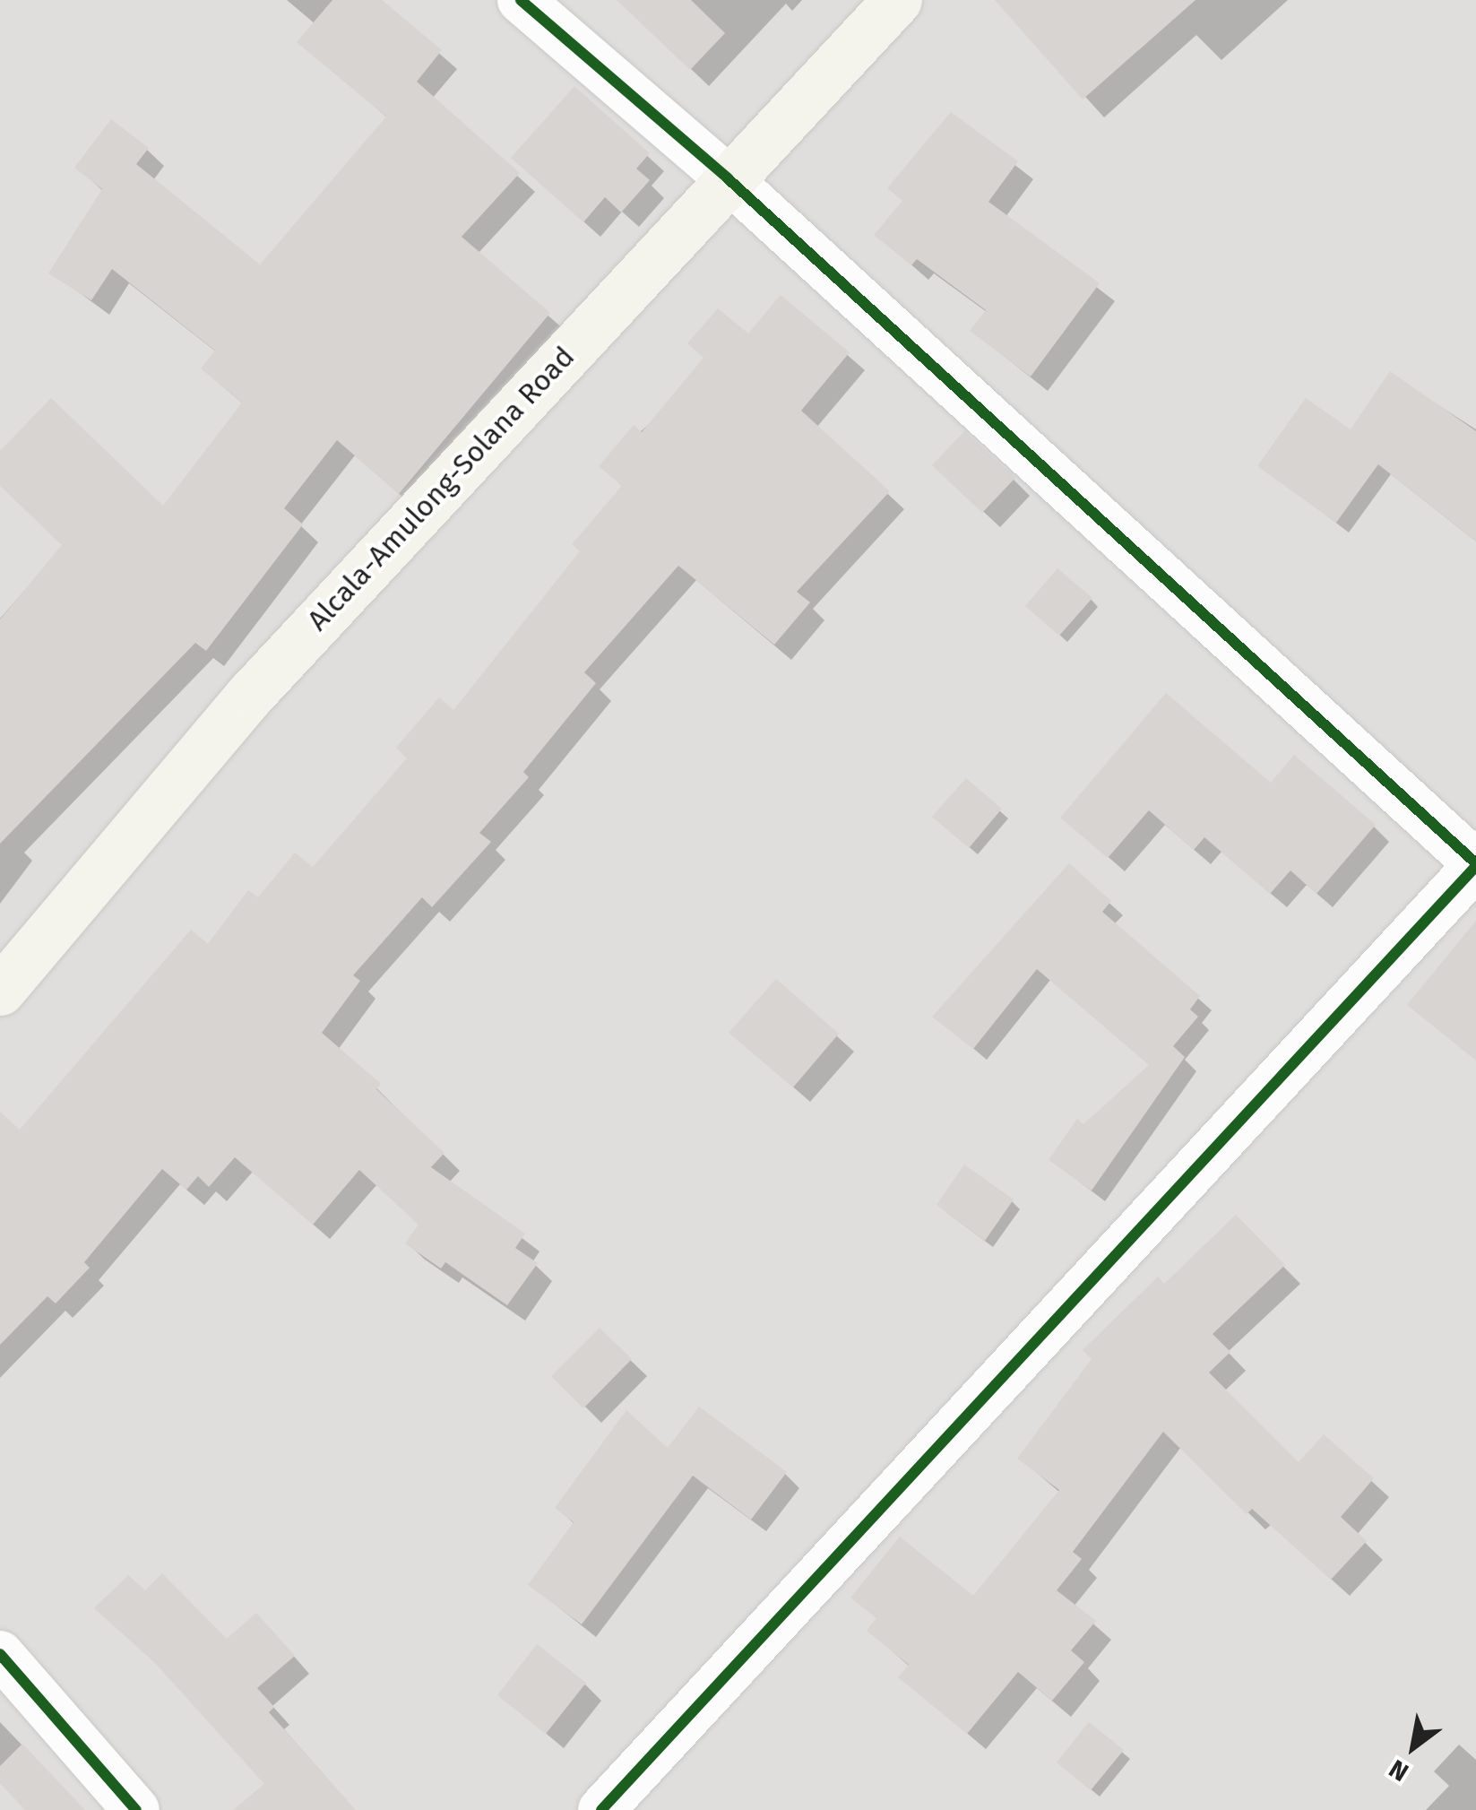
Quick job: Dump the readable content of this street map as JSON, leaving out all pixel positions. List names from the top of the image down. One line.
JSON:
{"streets":{"main road":["Alcala-Amulong-Solana Road"]},"north":"bottom left"}
